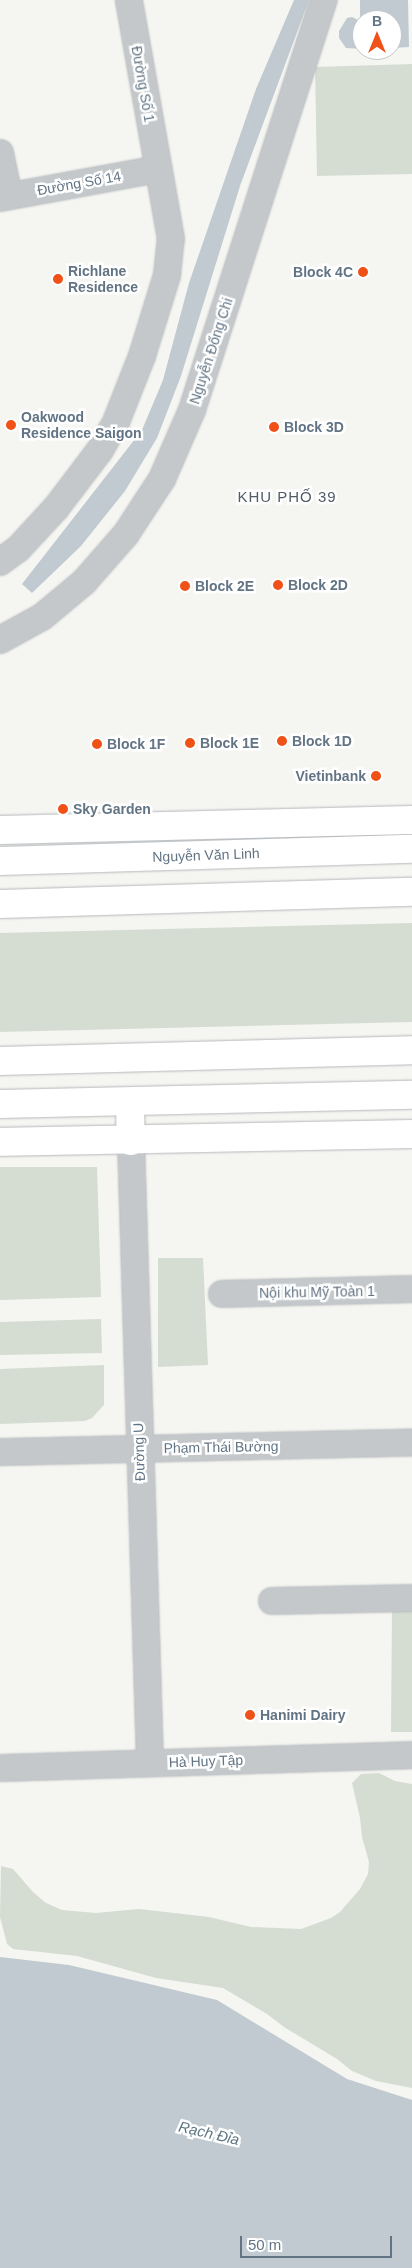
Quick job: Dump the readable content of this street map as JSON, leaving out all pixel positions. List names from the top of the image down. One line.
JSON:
{"streets":{"main road":["Nguyễn Văn Linh"],"street":["Đường Số 1","Đường Số 14","Nguyễn Đổng Chi","Nội khu Mỹ Toàn 1","Phạm Thái Bường","Đường U","Hà Huy Tập"]},"crossings":[["Đường Số 1","Đường Số 14"],["Phạm Thái Bường","Đường U"],["Đường U","Hà Huy Tập"]],"districts":["KHU PHỐ 39"],"water":["Rạch Đỉa"],"places":["Block 4C","Richlane Residence","Oakwood Residence Saigon","Block 3D","Block 2D","Block 2E","Block 1D","Block 1E","Block 1F","Vietinbank","Sky Garden","Hanimi Dairy"],"scale_bar":"50 m","north":"top"}
